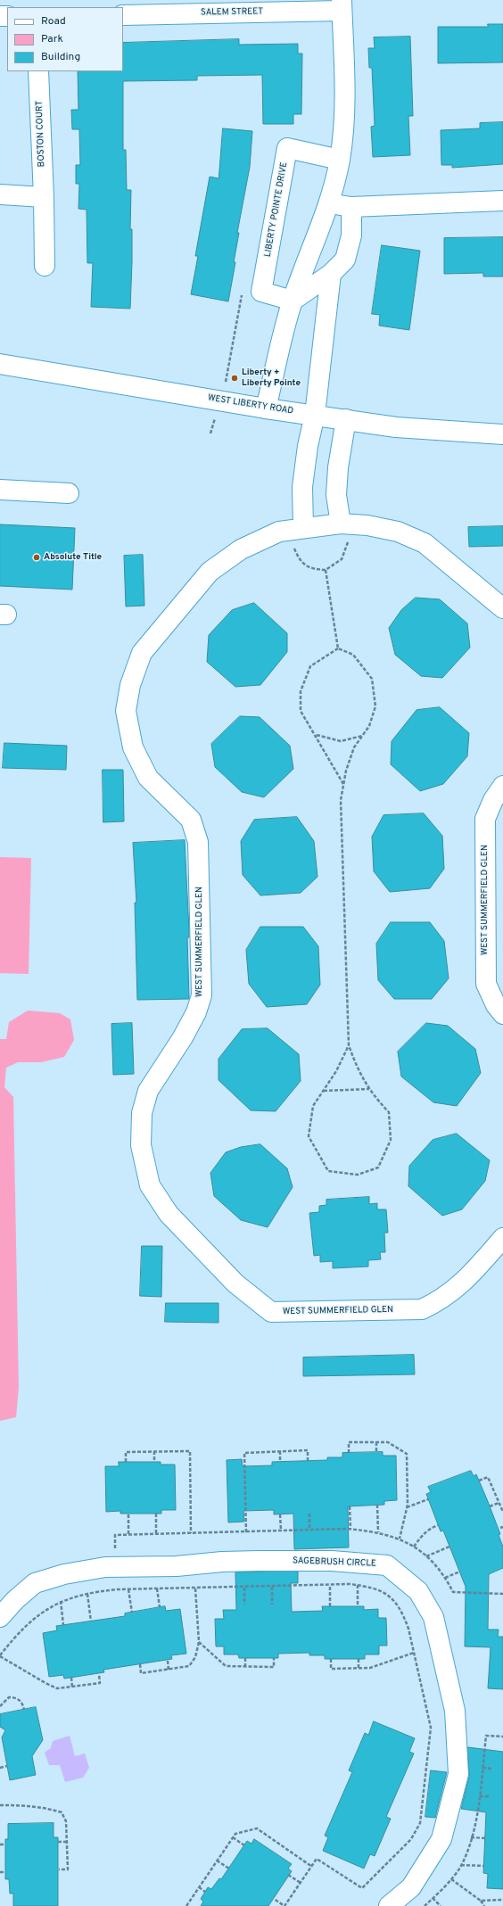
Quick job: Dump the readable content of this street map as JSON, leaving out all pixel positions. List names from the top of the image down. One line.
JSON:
{"streets":{"street":["SALEM STREET","BOSTON COURT","LIBERTY POINTE DRIVE","WEST LIBERTY ROAD","WEST SUMMERFIELD GLEN","SAGEBRUSH CIRCLE"]},"places":["Liberty + Liberty Pointe","Absolute Title"],"legend":["Road","Park","Building"]}
